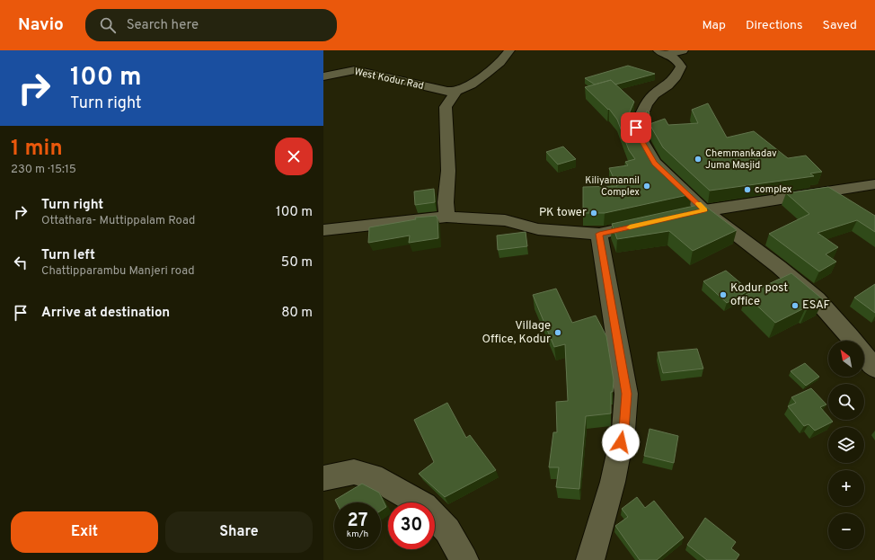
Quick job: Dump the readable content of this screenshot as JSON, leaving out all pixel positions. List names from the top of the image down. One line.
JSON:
{"streets":{"street":["West Kodur Rad"]},"places":["Chemmankadav Juma Masjid","Kiliyamannil Complex","complex","PK tower","Kodur post office","ESAF","Village Office, Kodur"],"north":"top left","page":{"header":"Navio","search":"Search here","nav":["Map","Directions","Saved"],"turn":["100 m","Turn right"],"heading":["1 min","230 m · 15:15"],"list":[{"name":"Turn right","note":"Ottathara- Muttippalam Road","value":"100 m"},{"name":"Turn left","note":"Chattipparambu Manjeri road","value":"50 m"},{"name":"Arrive at destination","value":"80 m"}],"map_buttons":["+","−"],"speed":"27 km/h","limit":"30","buttons":["Exit","Share"]}}
